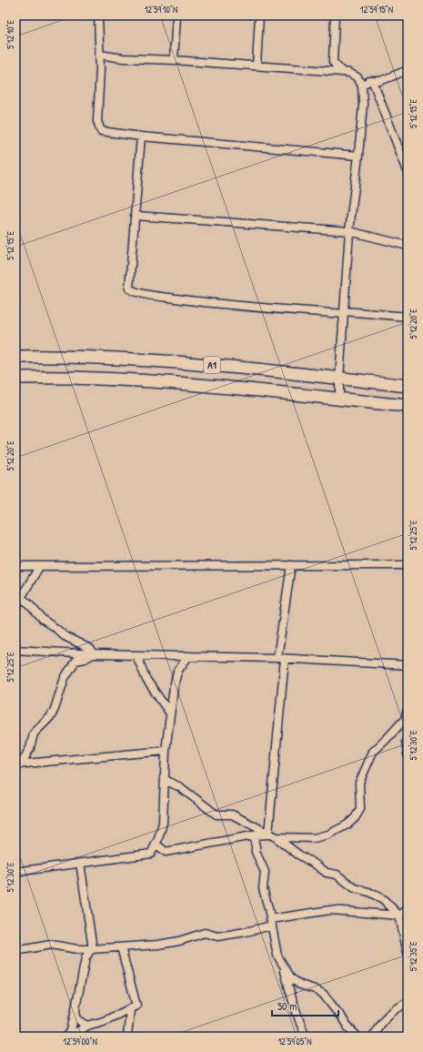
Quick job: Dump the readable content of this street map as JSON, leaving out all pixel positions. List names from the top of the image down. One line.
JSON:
{"streets":{"highway":["A1"]},"scale_bar":"50 m","coordinates":["12°59'10\"N","12°59'15\"N","5°12'10\"E","5°12'15\"E","5°12'20\"E","5°12'25\"E","5°12'30\"E","5°12'35\"E","12°59'00\"N","12°59'05\"N"]}
